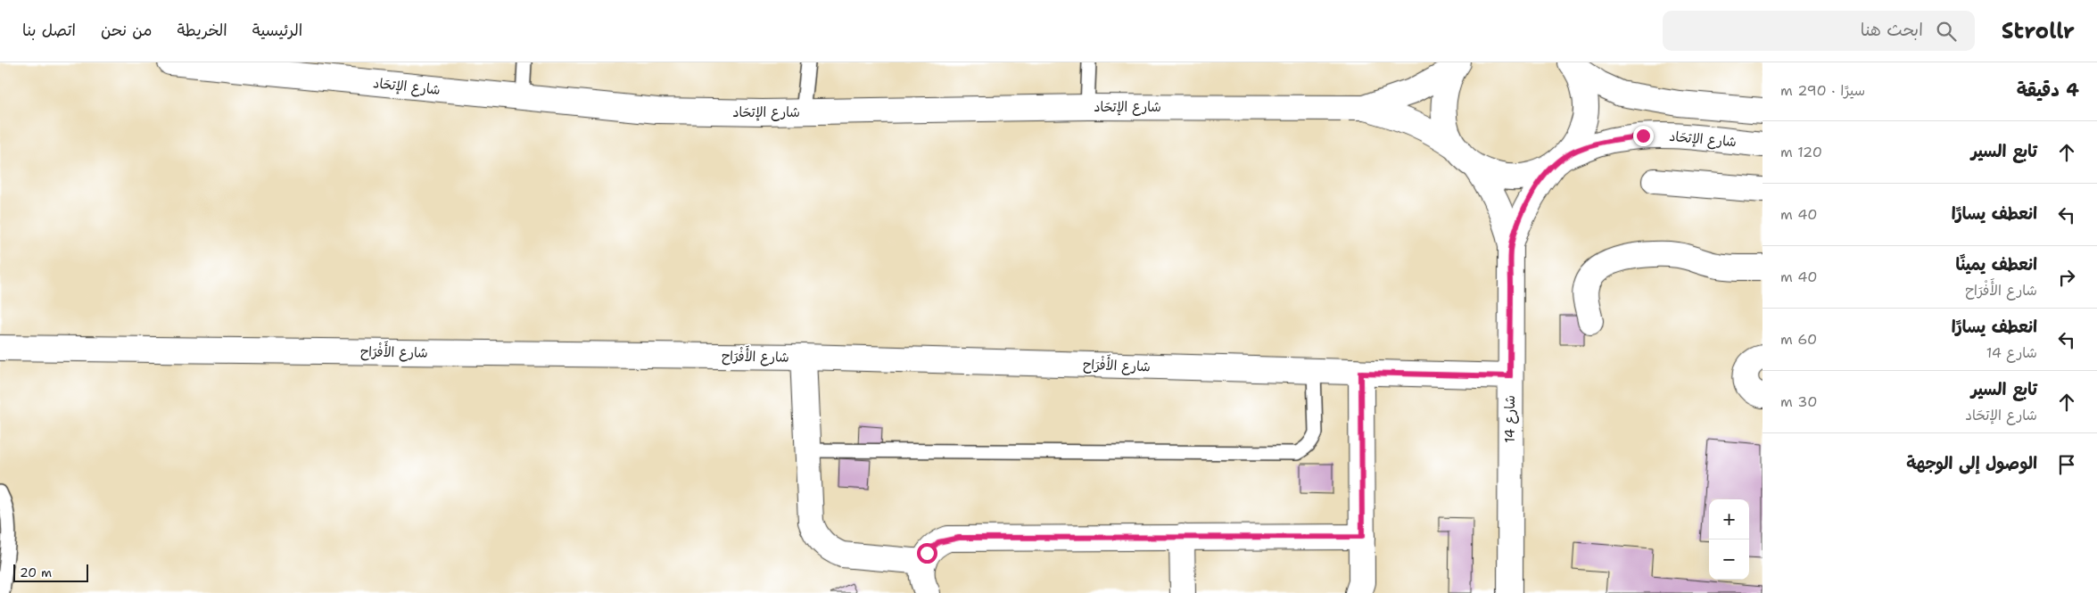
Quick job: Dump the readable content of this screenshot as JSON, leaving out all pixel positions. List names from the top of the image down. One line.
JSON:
{"streets":{"street":["شارع الإتحَاد","شارع الأَفْرَاح","شارع 14"]},"crossings":[["شارع الإتحَاد","شارع 14"],["شارع الأَفْرَاح","شارع 14"]],"scale_bar":"20 m","page":{"header":"Strollr","search":"ابحث هنا","nav":["الرئيسية","الخريطة","من نحن","اتصل بنا"],"heading":["4 دقيقة","سيرًا · 290 m"],"list":[["تابع السير","120 m"],["انعطف يسارًا","40 m"],["انعطف يمينًا","شارع الأَفْرَاح","40 m"],["انعطف يسارًا","شارع 14","60 m"],["تابع السير","شارع الإتحَاد","30 m"],"الوصول إلى الوجهة"],"map_buttons":["+","−"],"scale":"20 m"}}
